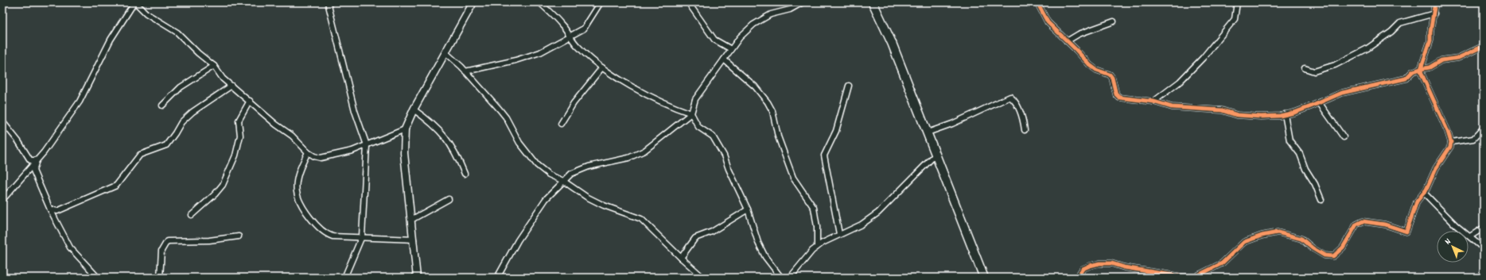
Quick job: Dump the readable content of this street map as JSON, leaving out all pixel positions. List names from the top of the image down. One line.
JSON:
{"north":"top left"}
